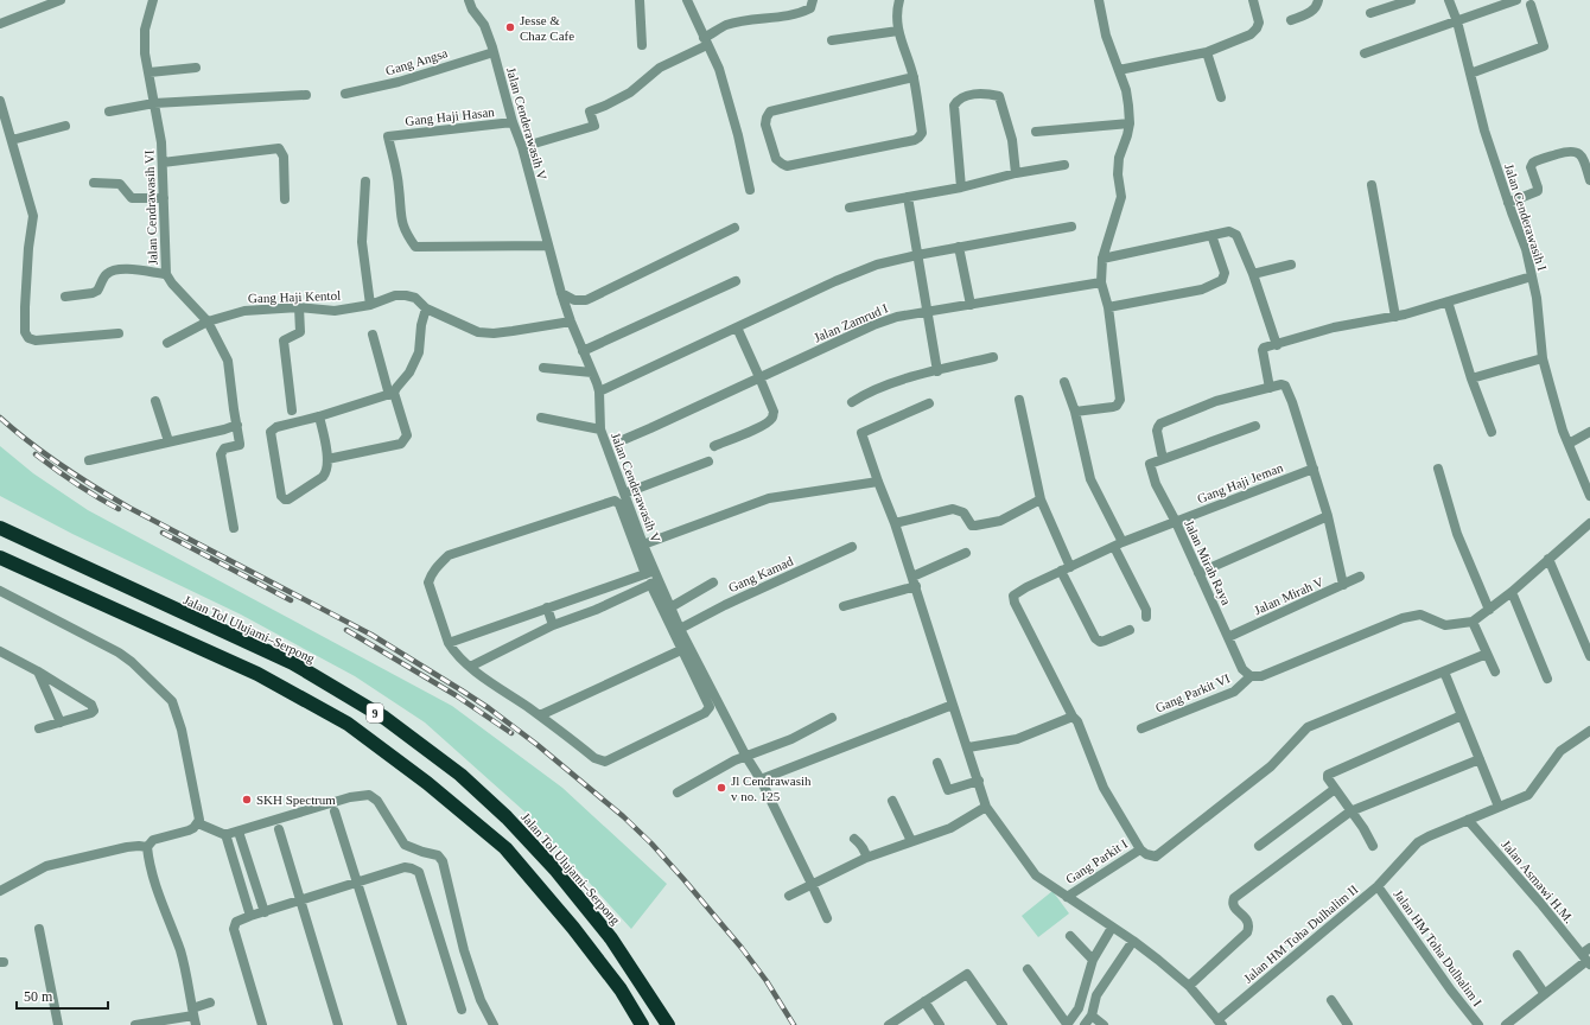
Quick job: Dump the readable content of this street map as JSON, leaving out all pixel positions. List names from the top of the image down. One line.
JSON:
{"streets":{"highway":["Jalan Tol Ulujami–Serpong","9"],"street":["Gang Angsa","Gang Haji Hasan","Jalan Cenderawasih V","Jalan Cendrawasih VI","Jalan Cenderawasih I","Gang Haji Kentol","Jalan Zamrud I","Gang Haji Jeman","Jalan Mirah Raya","Gang Kamad","Jalan Mirah V","Gang Parkit VI","Gang Parkit I","Jalan Asmawi H.M.","Jalan HM Toha Dulhalim II","Jalan HM Toha Dulhalim I"]},"crossings":[["Gang Angsa","Jalan Cenderawasih V"],["Gang Haji Hasan","Jalan Cenderawasih V"],["Jalan Cenderawasih V","Gang Haji Kentol"],["Jalan Cenderawasih V","Gang Kamad"],["Jalan Cendrawasih VI","Gang Haji Kentol"],["Gang Haji Jeman","Jalan Mirah Raya"],["Jalan Mirah Raya","Jalan Mirah V"],["Jalan Mirah Raya","Gang Parkit VI"],["Jalan Asmawi H.M.","Jalan HM Toha Dulhalim II"],["Jalan HM Toha Dulhalim II","Jalan HM Toha Dulhalim I"]],"places":["Jesse & Chaz Cafe","Jl Cendrawasih v no. 125","SKH Spectrum"],"scale_bar":"50 m"}
